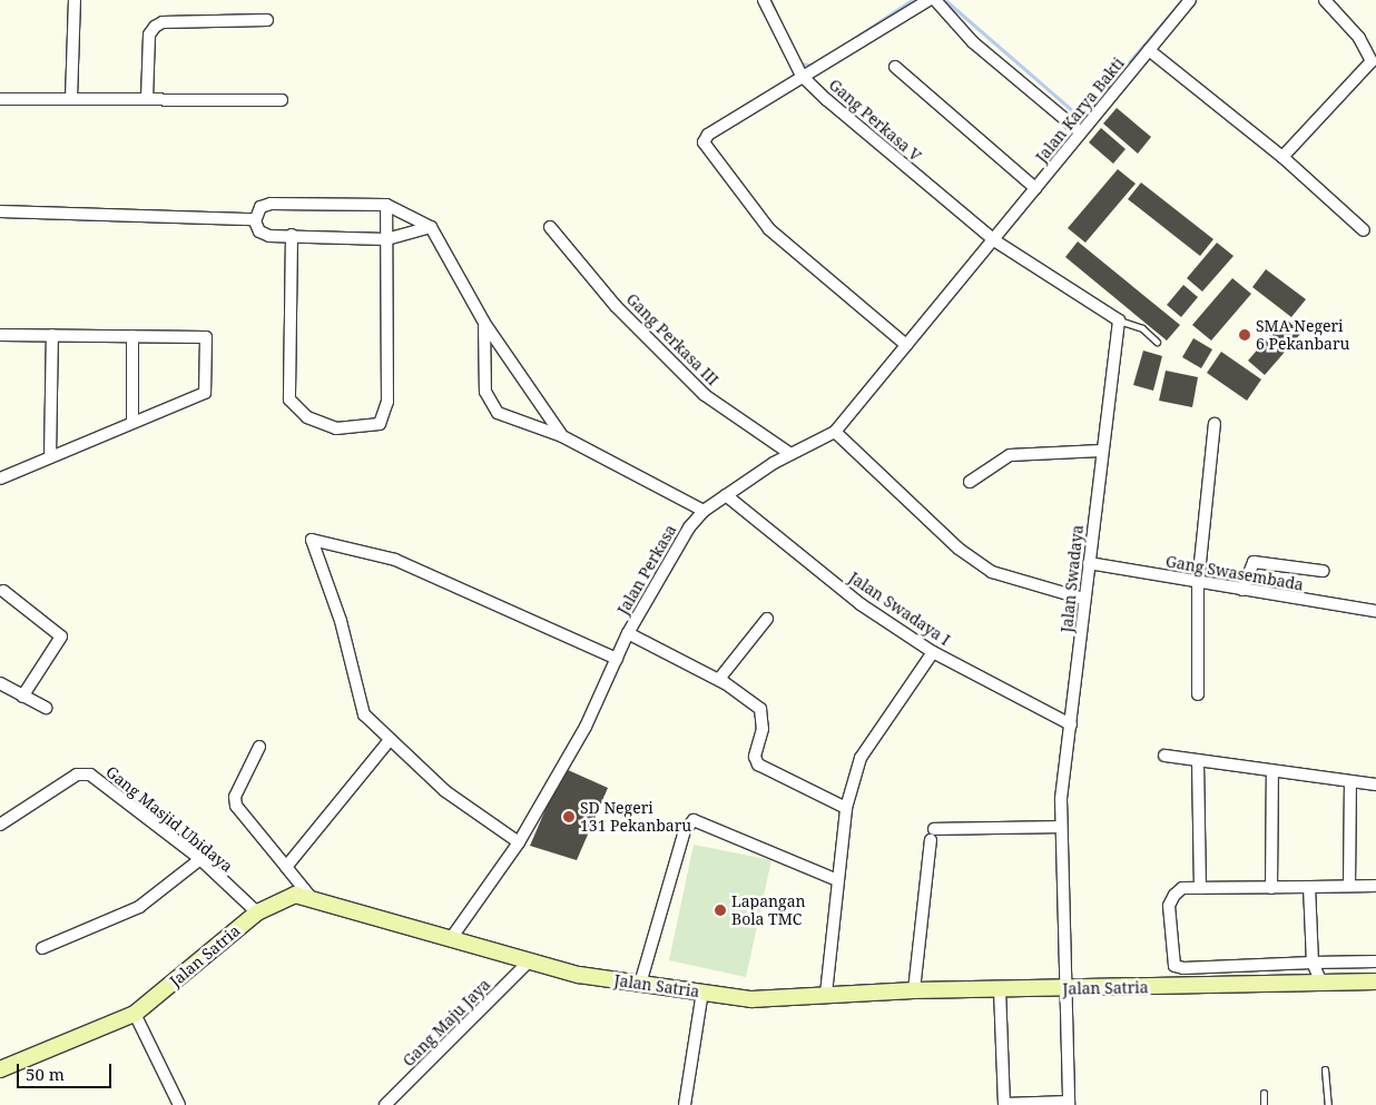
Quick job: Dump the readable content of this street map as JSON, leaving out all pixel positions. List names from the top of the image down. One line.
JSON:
{"streets":{"street":["Jalan Karya Bakti","Gang Perkasa V","Gang Perkasa III","Jalan Perkasa","Gang Swasembada","Jalan Swadaya","Jalan Swadaya I","Gang Masjid Ubidaya","Jalan Satria","Gang Maju Jaya"]},"crossings":[["Jalan Karya Bakti","Gang Perkasa V"],["Jalan Karya Bakti","Jalan Perkasa"],["Gang Perkasa V","Jalan Perkasa"],["Gang Perkasa III","Jalan Perkasa"],["Jalan Perkasa","Jalan Swadaya I"],["Jalan Perkasa","Jalan Satria"],["Gang Swasembada","Jalan Swadaya"],["Jalan Swadaya","Jalan Swadaya I"],["Jalan Swadaya","Jalan Satria"],["Gang Masjid Ubidaya","Jalan Satria"],["Jalan Satria","Gang Maju Jaya"]],"places":["SMA Negeri 6 Pekanbaru","SD Negeri 131 Pekanbaru","Lapangan Bola TMC"],"scale_bar":"50 m"}
